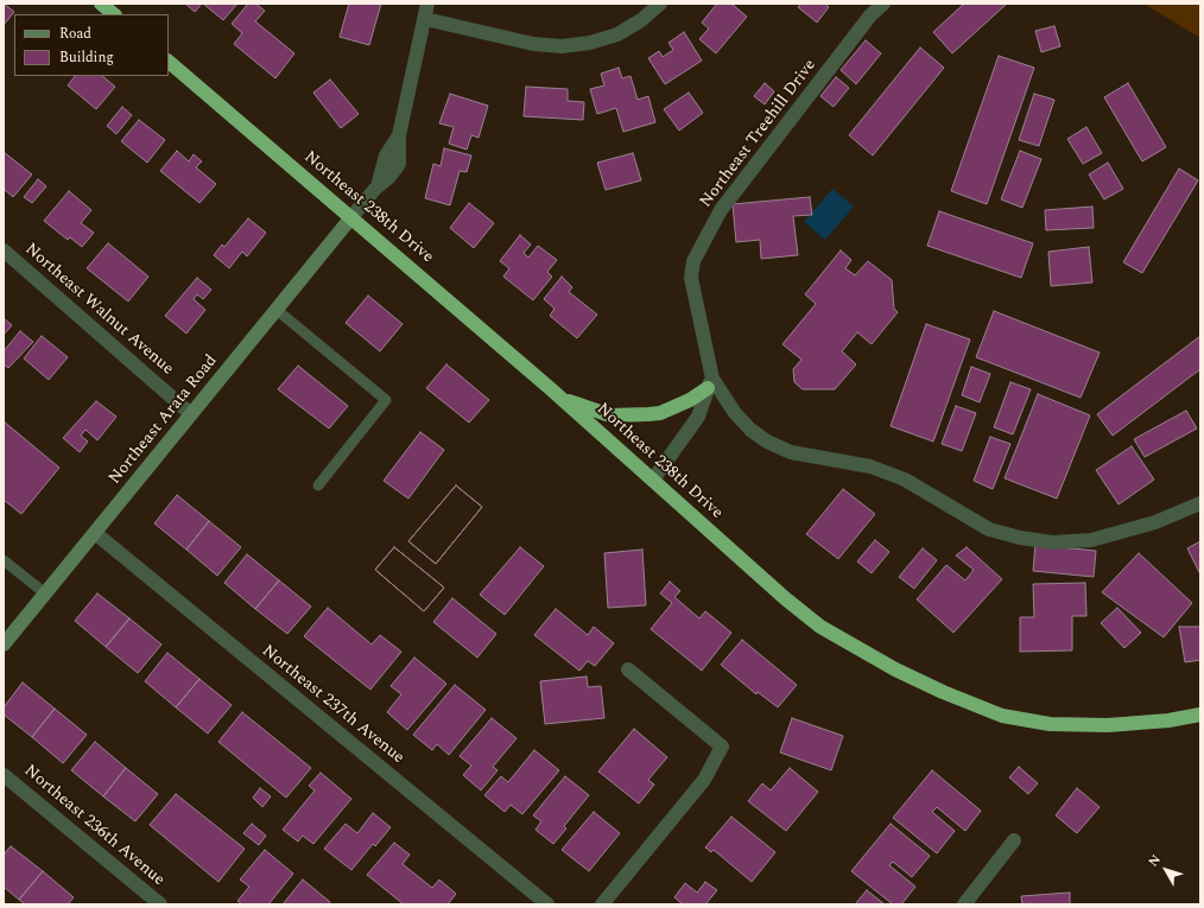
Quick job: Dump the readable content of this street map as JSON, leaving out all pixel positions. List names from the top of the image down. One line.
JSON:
{"streets":{"highway":["Northeast 238th Drive"],"street":["Northeast Treehill Drive","Northeast Walnut Avenue","Northeast Arata Road","Northeast 237th Avenue","Northeast 236th Avenue"]},"crossings":[["Northeast 238th Drive","Northeast Arata Road"],["Northeast Walnut Avenue","Northeast Arata Road"],["Northeast Arata Road","Northeast 237th Avenue"]],"legend":["Road","Building"],"north":"top left"}
